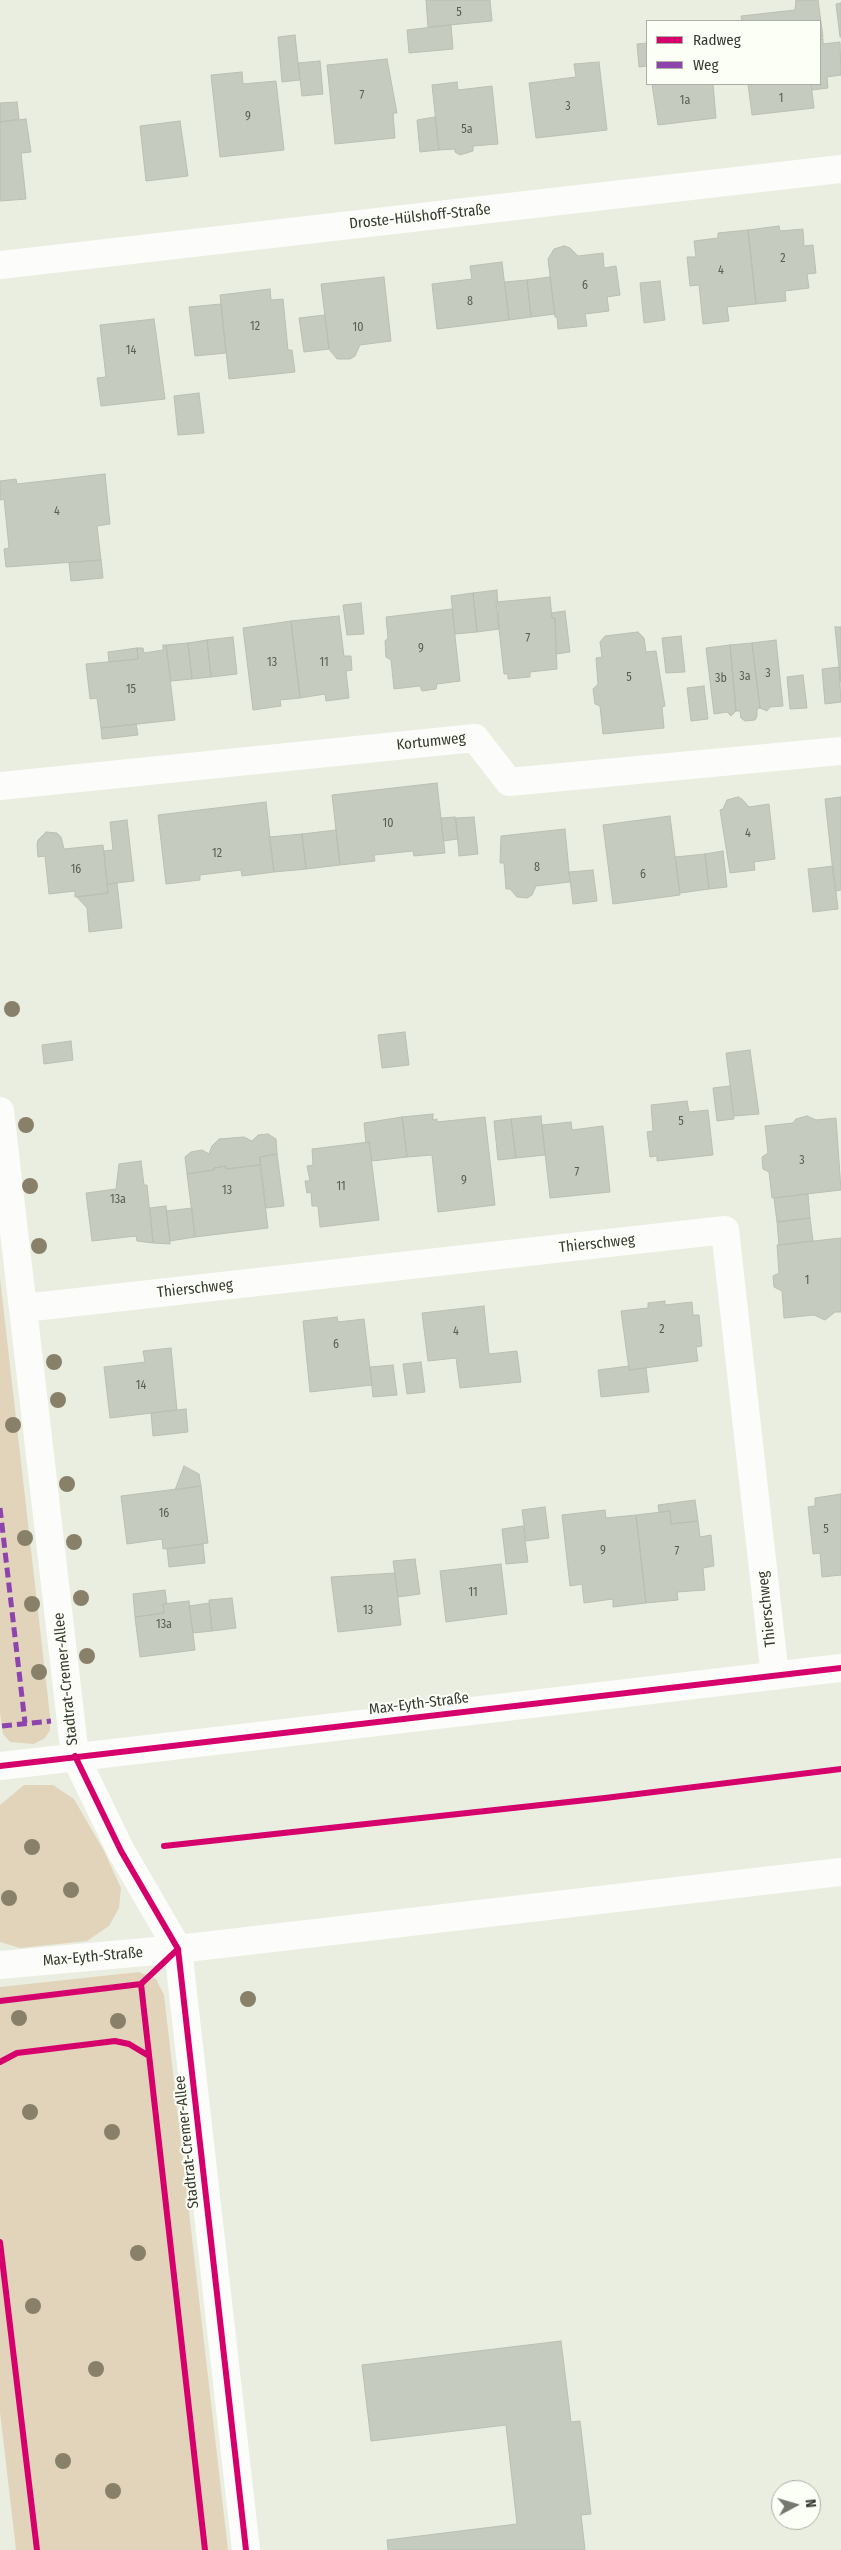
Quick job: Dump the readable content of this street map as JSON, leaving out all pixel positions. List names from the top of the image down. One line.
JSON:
{"streets":{"street":["Droste-Hülshoff-Straße","Kortumweg","Thierschweg","Stadtrat-Cremer-Allee","Max-Eyth-Straße"]},"crossings":[["Thierschweg","Stadtrat-Cremer-Allee"],["Thierschweg","Max-Eyth-Straße"],["Stadtrat-Cremer-Allee","Max-Eyth-Straße"]],"house_numbers":["5","7","1","1a","3","9","5a","2","4","6","8","12","10","14","4","7","9","13","11","3","3a","5","3b","15","10","4","12","8","16","6","5","3","7","9","11","13","13a","1","2","4","6","14","16","5","9","7","11","13","13a"],"legend":["Radweg","Weg"],"north":"right"}
